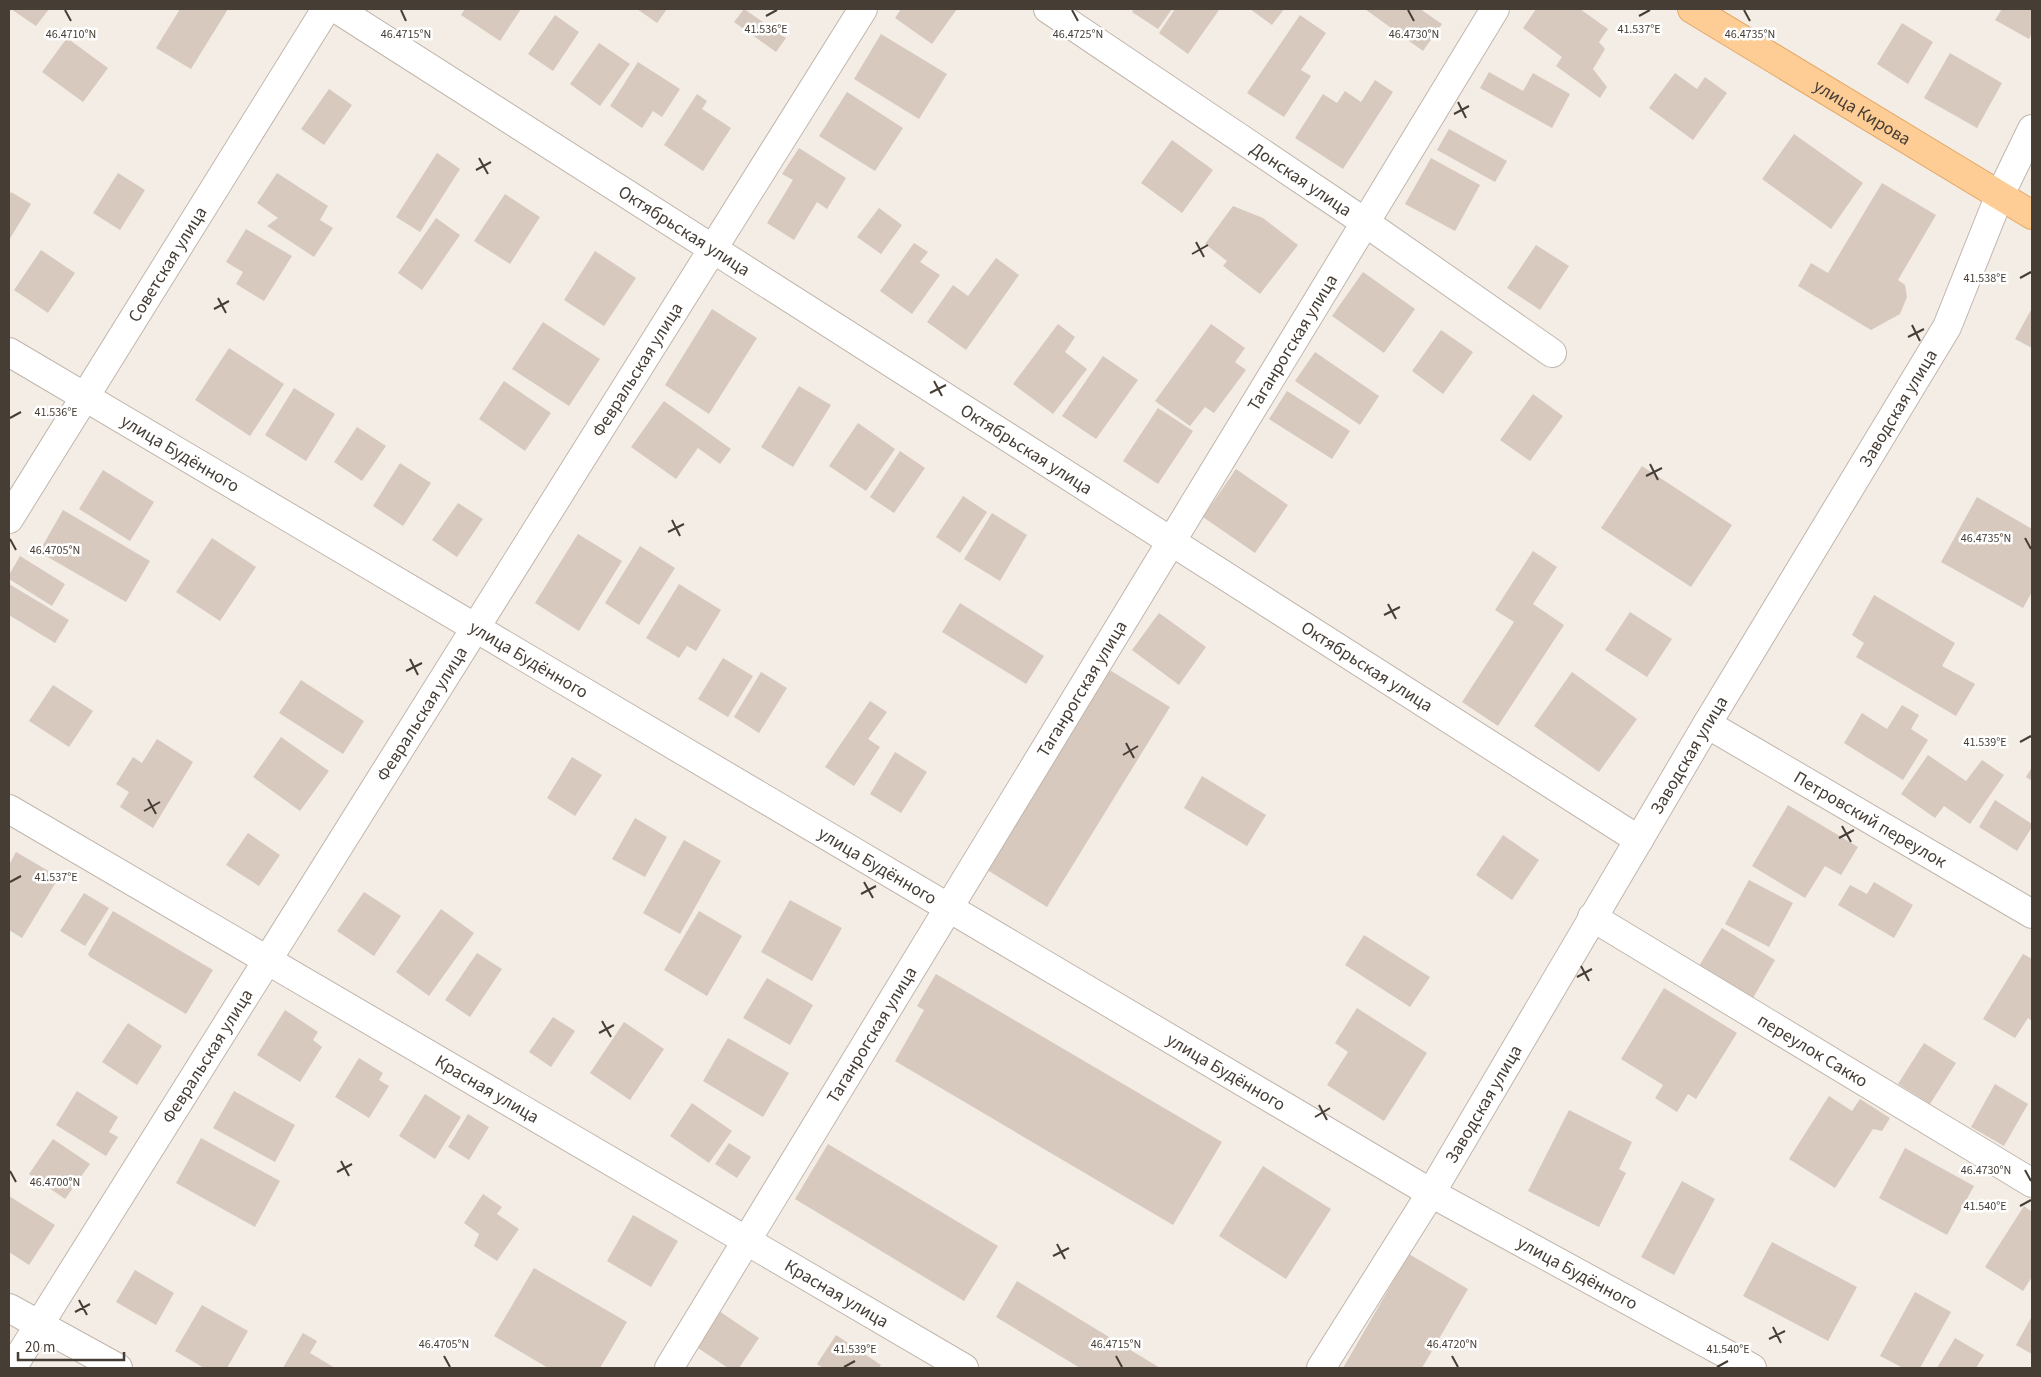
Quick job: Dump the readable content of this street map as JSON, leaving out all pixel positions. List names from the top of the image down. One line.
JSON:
{"streets":{"main road":["улица Кирова"],"street":["Донская улица","Октябрьская улица","Советская улица","Таганрогская улица","Февральская улица","Заводская улица","улица Будённого","Петровский переулок","переулок Сакко","Красная улица"]},"crossings":[["улица Кирова","Заводская улица"],["Донская улица","Таганрогская улица"],["Октябрьская улица","Таганрогская улица"],["Октябрьская улица","Февральская улица"],["Октябрьская улица","Заводская улица"],["Советская улица","улица Будённого"],["Таганрогская улица","улица Будённого"],["Таганрогская улица","Красная улица"],["Февральская улица","улица Будённого"],["Февральская улица","Красная улица"],["Заводская улица","улица Будённого"],["Заводская улица","Петровский переулок"],["Заводская улица","переулок Сакко"]],"scale_bar":"20 m","coordinates":["41.536°E","41.537°E","46.4710°N","46.4715°N","46.4725°N","46.4730°N","46.4735°N","41.538°E","46.4705°N","41.539°E","46.4700°N","41.540°E","46.4720°N"]}
